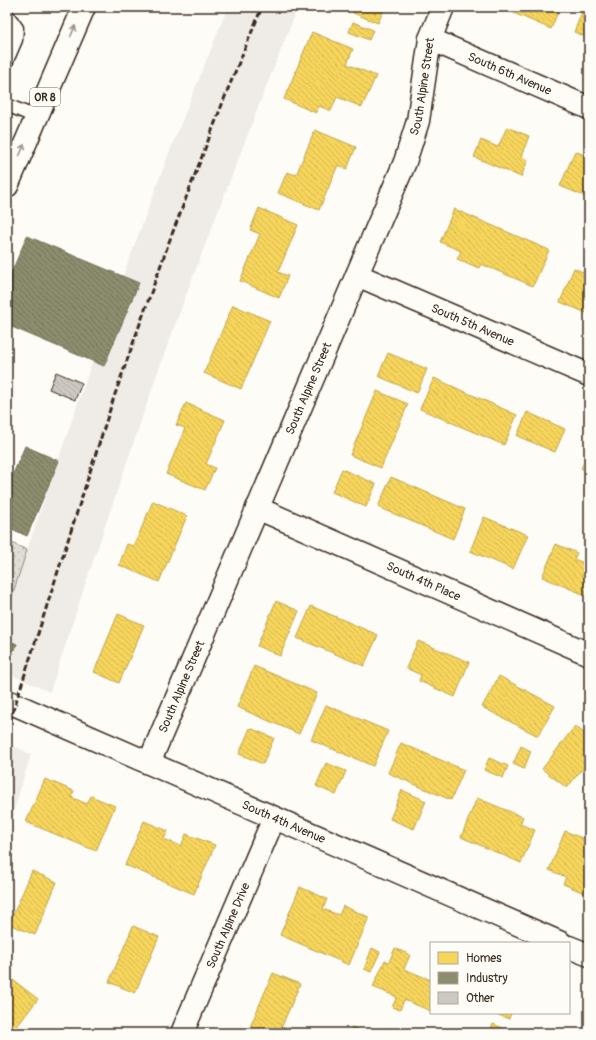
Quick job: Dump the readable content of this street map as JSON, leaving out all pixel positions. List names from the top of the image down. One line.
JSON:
{"streets":{"main road":["South 6th Avenue","South Alpine Street","OR 8","South 5th Avenue","South 4th Place","South 4th Avenue","South Alpine Drive"]},"crossings":[["South 6th Avenue","South Alpine Street"],["South Alpine Street","South 5th Avenue"],["South Alpine Street","South 4th Place"],["South Alpine Street","South 4th Avenue"],["South 4th Avenue","South Alpine Drive"]],"legend":["Homes","Industry","Other"]}
